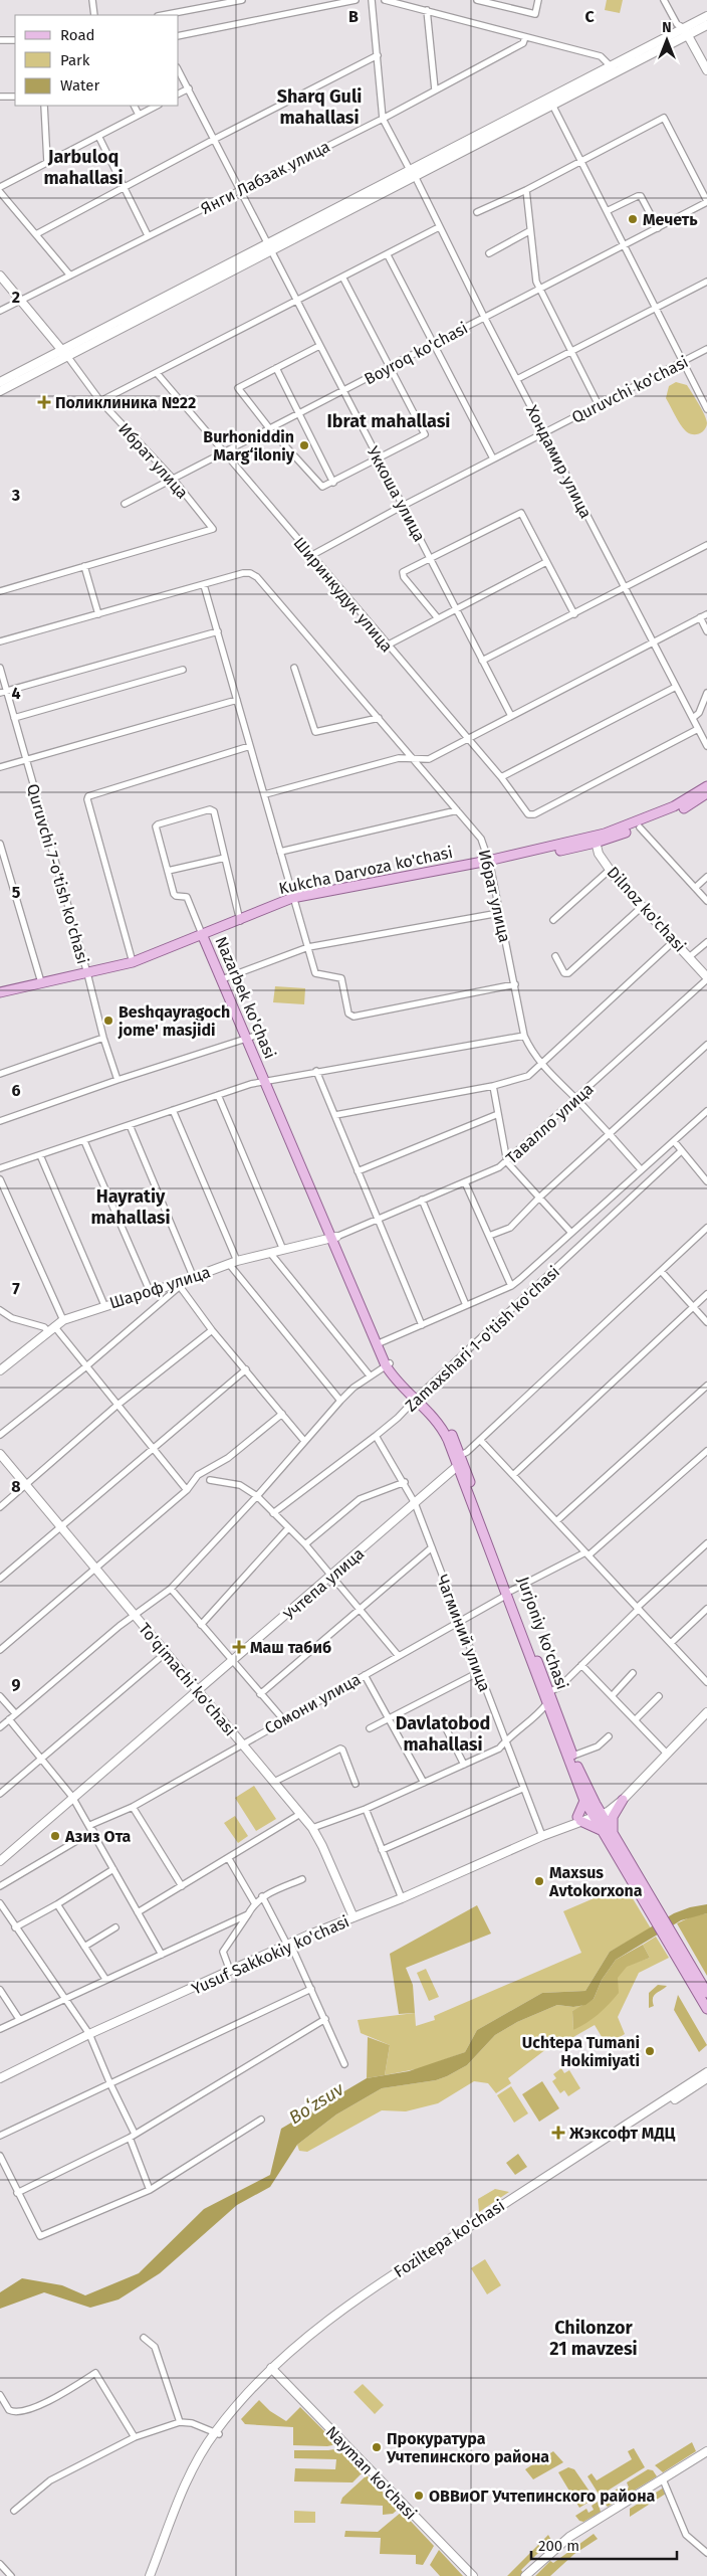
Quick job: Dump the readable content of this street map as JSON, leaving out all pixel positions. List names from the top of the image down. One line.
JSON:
{"streets":{"main road":["Ибрат улица","Kukcha Darvoza ko'chasi","Dilnoz ko'chasi","Nazarbek ko'chasi","Шароф улица","Учтепа улица","Jurjoniy ko'chasi","To'qimachi ko'chasi","Yusuf Sakkokiy ko'chasi","Foziltepa ko'chasi","Nayman ko'chasi"],"street":["Янги Лабзак улица","Boyroq ko'chasi","Quruvchi ko'chasi","Хондамир улица","Уккоша улица","Ширинкудук улица","Quruvchi 7-o'tish ko'chasi","Тавалло улица","Zamaxshari 1-o'tish ko'chasi","Чагминий улица","Сомони улица"]},"crossings":[["Янги Лабзак улица","Ибрат улица"],["Янги Лабзак улица","Хондамир улица"],["Янги Лабзак улица","Уккоша улица"],["Boyroq ko'chasi","Ибрат улица"],["Boyroq ko'chasi","Хондамир улица"],["Boyroq ko'chasi","Уккоша улица"],["Boyroq ko'chasi","Ширинкудук улица"],["Quruvchi ko'chasi","Хондамир улица"],["Quruvchi ko'chasi","Уккоша улица"],["Quruvchi ko'chasi","Ширинкудук улица"],["Ибрат улица","Kukcha Darvoza ko'chasi"],["Ибрат улица","Тавалло улица"],["Хондамир улица","Ширинкудук улица"],["Kukcha Darvoza ko'chasi","Quruvchi 7-o'tish ko'chasi"],["Kukcha Darvoza ko'chasi","Dilnoz ko'chasi"],["Kukcha Darvoza ko'chasi","Nazarbek ko'chasi"],["Dilnoz ko'chasi","Тавалло улица"],["Nazarbek ko'chasi","Тавалло улица"],["Nazarbek ko'chasi","Шароф улица"],["Nazarbek ko'chasi","Zamaxshari 1-o'tish ko'chasi"],["Nazarbek ko'chasi","Jurjoniy ko'chasi"],["Тавалло улица","Шароф улица"],["Zamaxshari 1-o'tish ko'chasi","Чагминий улица"],["Zamaxshari 1-o'tish ko'chasi","Jurjoniy ko'chasi"],["Учтепа улица","Чагминий улица"],["Учтепа улица","Jurjoniy ko'chasi"],["Учтепа улица","To'qimachi ko'chasi"],["Чагминий улица","Сомони улица"],["Чагминий улица","Yusuf Sakkokiy ko'chasi"],["Jurjoniy ko'chasi","Сомони улица"],["Jurjoniy ko'chasi","Yusuf Sakkokiy ko'chasi"],["To'qimachi ko'chasi","Сомони улица"],["To'qimachi ko'chasi","Yusuf Sakkokiy ko'chasi"],["Foziltepa ko'chasi","Nayman ko'chasi"]],"districts":["Sharq Guli mahallasi","Jarbuloq mahallasi","Ibrat mahallasi","Hayratiy mahallasi","Davlatobod mahallasi","Chilonzor 21 mavzesi"],"water":["Boʻzsuv"],"places":{"other":["Мечеть","Burhoniddin Marg‘iloniy","Beshqayragoch jome' masjidi","Азиз Ота","Maxsus Avtokorxona","Uchtepa Tumani Hokimiyati","Прокуратура Учтепинского района","ОВВиОГ Учтепинского района"],"health":["Поликлиника №22","Маш табиб","Жэксофт МДЦ"]},"legend":["Road","Park","Water"],"scale_bar":"200 m","north":"top","grid":{"columns":["B","C"],"rows":["2","3","4","5","6","7","8","9"]}}
